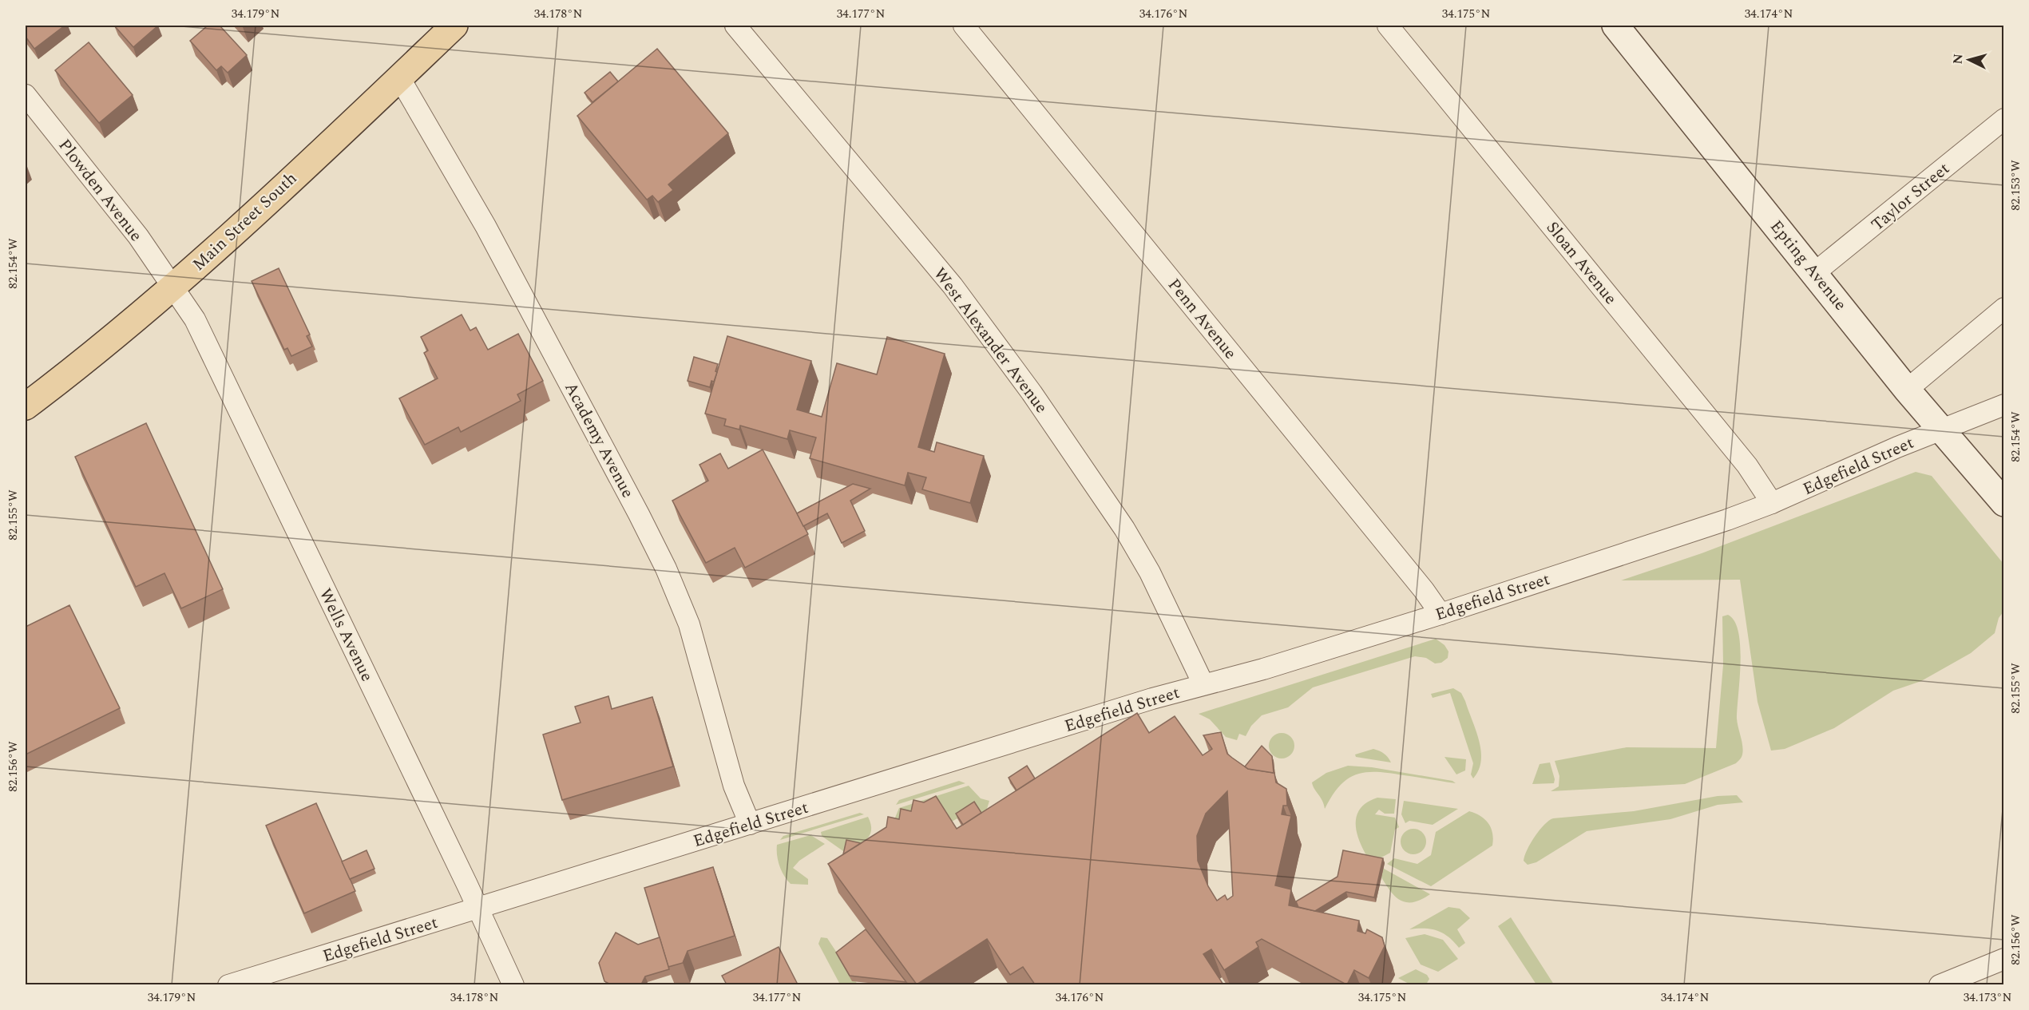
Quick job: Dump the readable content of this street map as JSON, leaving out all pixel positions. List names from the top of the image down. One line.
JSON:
{"streets":{"main road":["Main Street South"],"street":["Plowden Avenue","Taylor Street","Sloan Avenue","Epting Avenue","Penn Avenue","West Alexander Avenue","Academy Avenue","Edgefield Street","Wells Avenue"]},"crossings":[["Plowden Avenue","Main Street South"],["Plowden Avenue","Wells Avenue"],["Taylor Street","Epting Avenue"],["Main Street South","Academy Avenue"],["Main Street South","Wells Avenue"],["Sloan Avenue","Edgefield Street"],["Epting Avenue","Edgefield Street"],["Penn Avenue","Edgefield Street"],["West Alexander Avenue","Edgefield Street"],["Academy Avenue","Edgefield Street"],["Edgefield Street","Wells Avenue"]],"north":"left","coordinates":["34.179°N","34.178°N","34.177°N","34.176°N","34.175°N","34.174°N","82.153°W","82.154°W","82.155°W","82.156°W","34.173°N"]}
